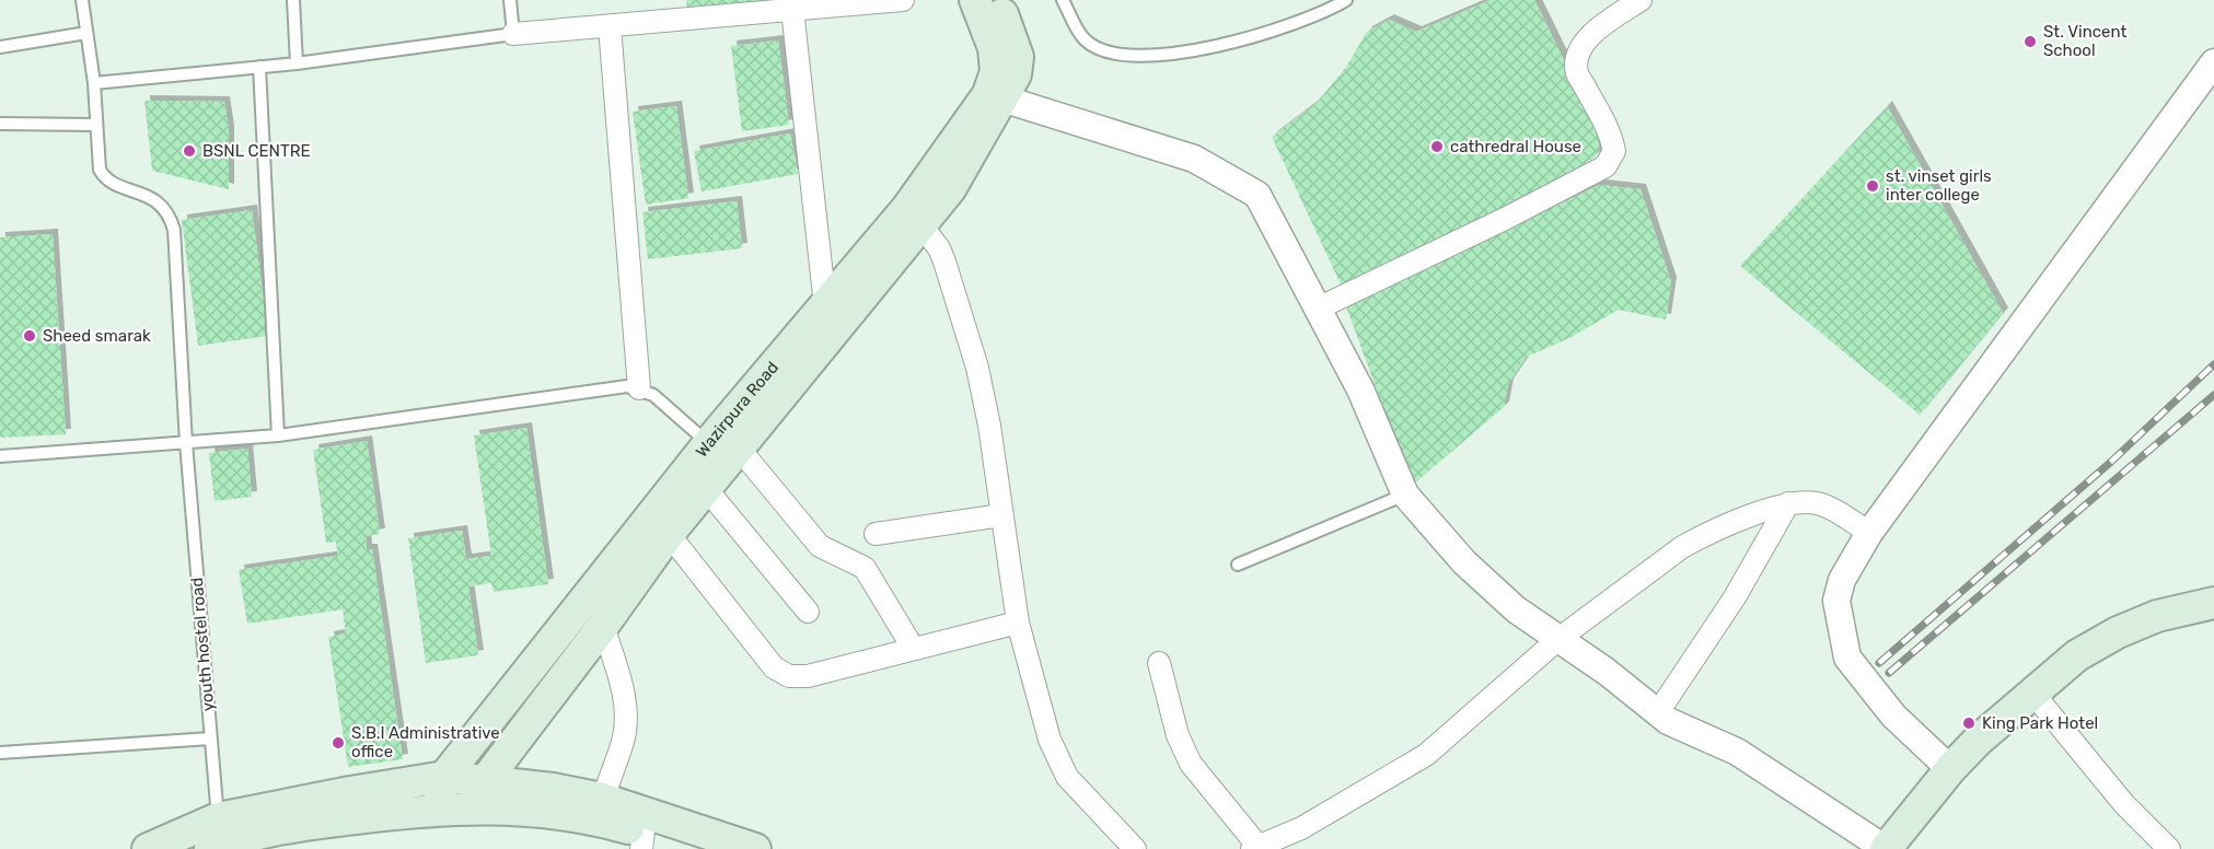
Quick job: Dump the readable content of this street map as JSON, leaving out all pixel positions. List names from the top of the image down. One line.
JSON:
{"streets":{"main road":["Wazirpura Road"],"lane":["youth hostel road"]},"places":["St. Vincent School","cathredral House","BSNL CENTRE","st. vinset girls inter college","Sheed smarak","King Park Hotel","S.B.I Administrative office"]}
